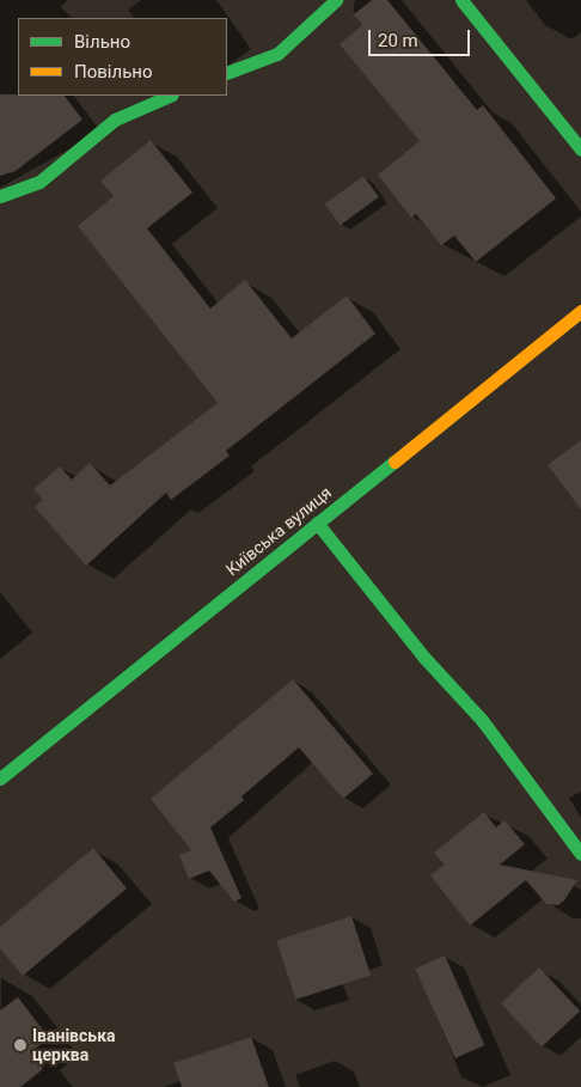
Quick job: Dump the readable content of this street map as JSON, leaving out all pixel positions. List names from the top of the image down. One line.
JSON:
{"streets":{"street":["Київська вулиця"]},"places":["Іванівська церква"],"legend":["Вільно","Повільно"],"scale_bar":"20 m"}
